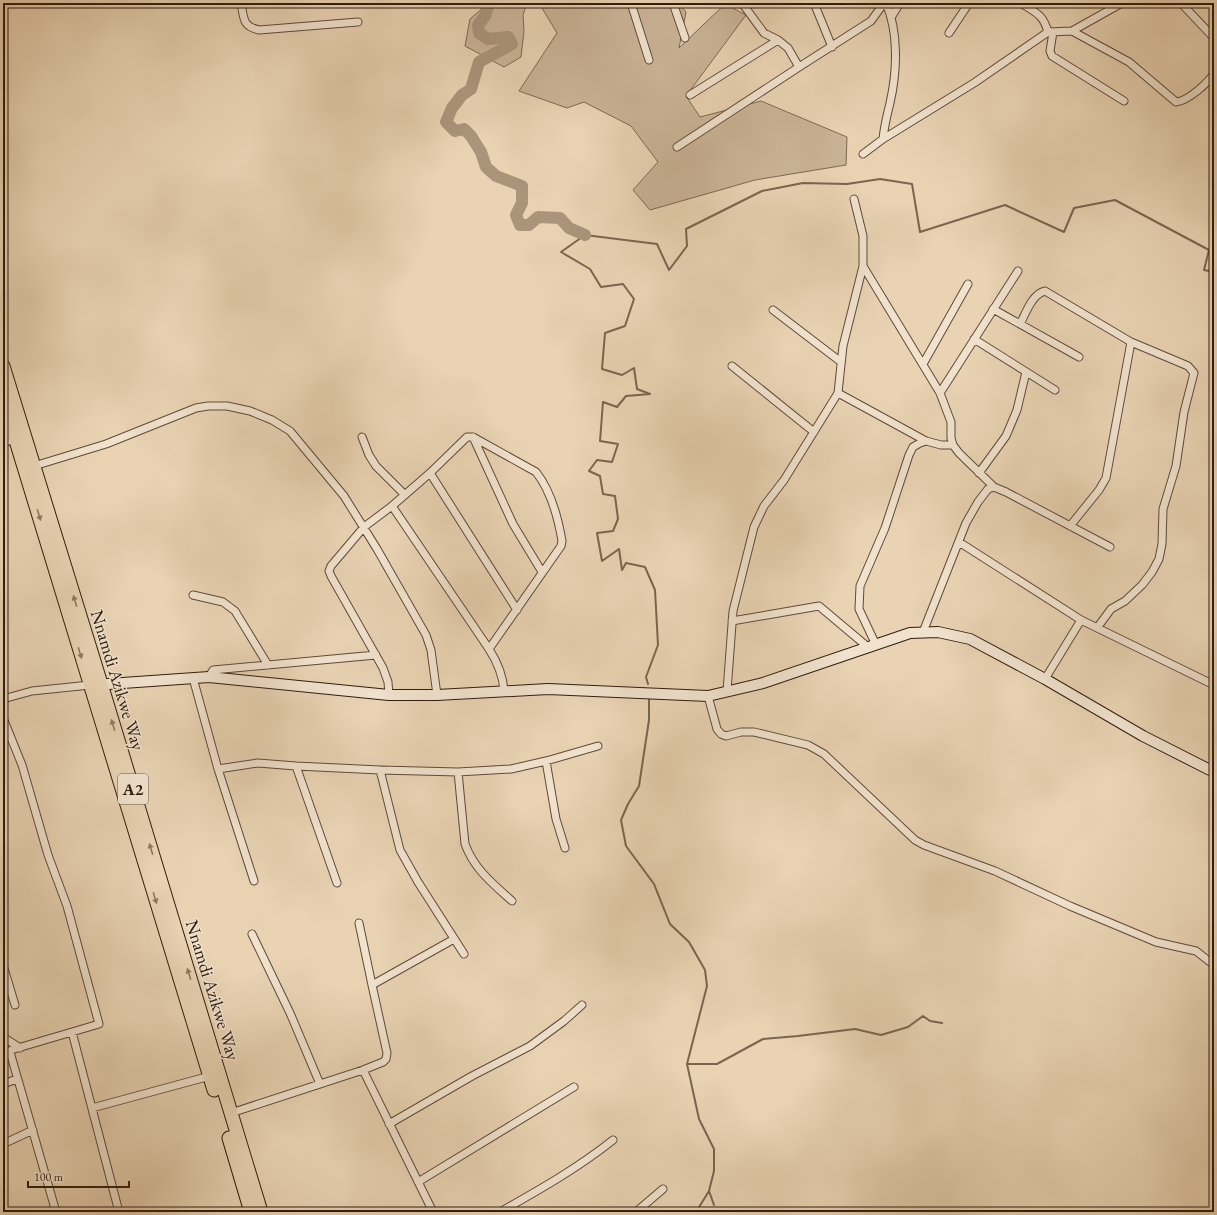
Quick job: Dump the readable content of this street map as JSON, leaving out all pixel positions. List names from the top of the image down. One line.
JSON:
{"streets":{"highway":["Nnamdi Azikwe Way","A2"]},"scale_bar":"100 m"}
